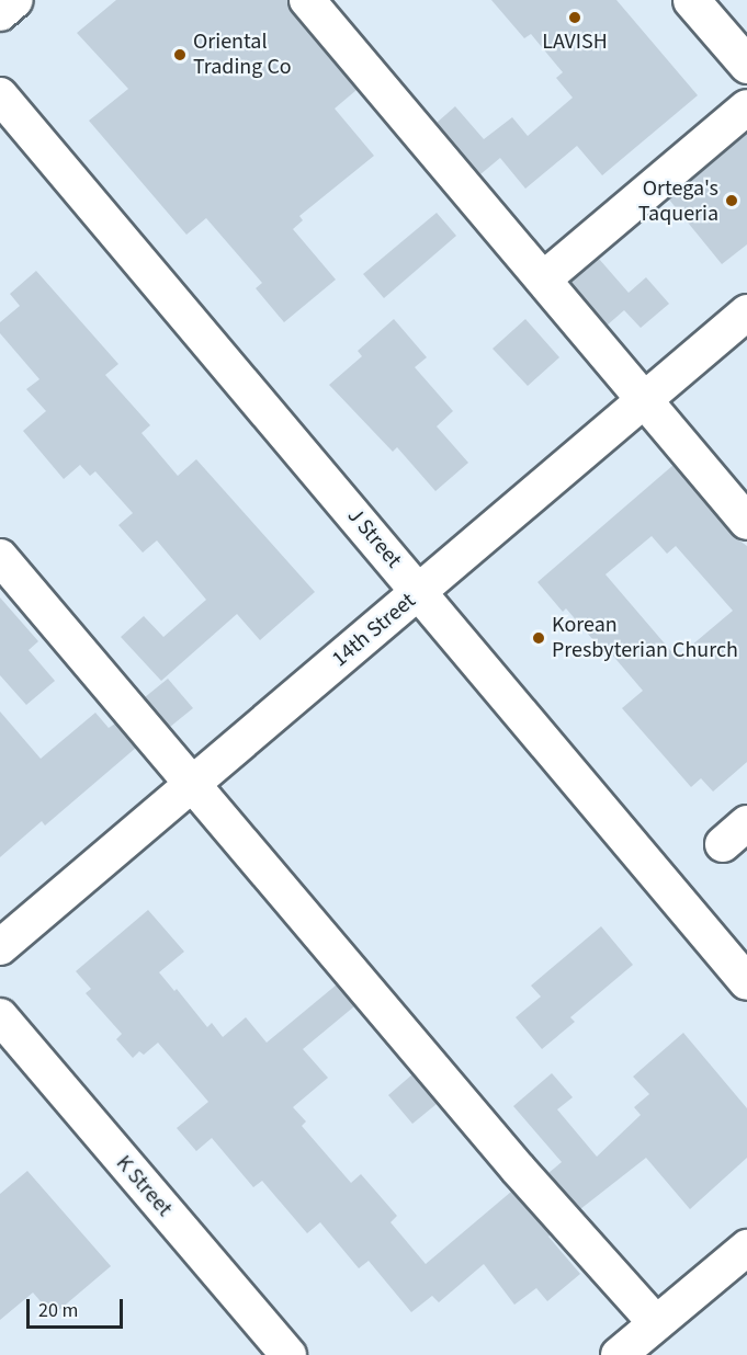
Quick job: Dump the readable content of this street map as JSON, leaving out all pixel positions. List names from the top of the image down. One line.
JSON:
{"streets":{"street":["J Street","14th Street","K Street"]},"crossings":[["J Street","14th Street"]],"places":["LAVISH","Oriental Trading Co","Ortega's Taqueria","Korean Presbyterian Church"],"scale_bar":"20 m"}
